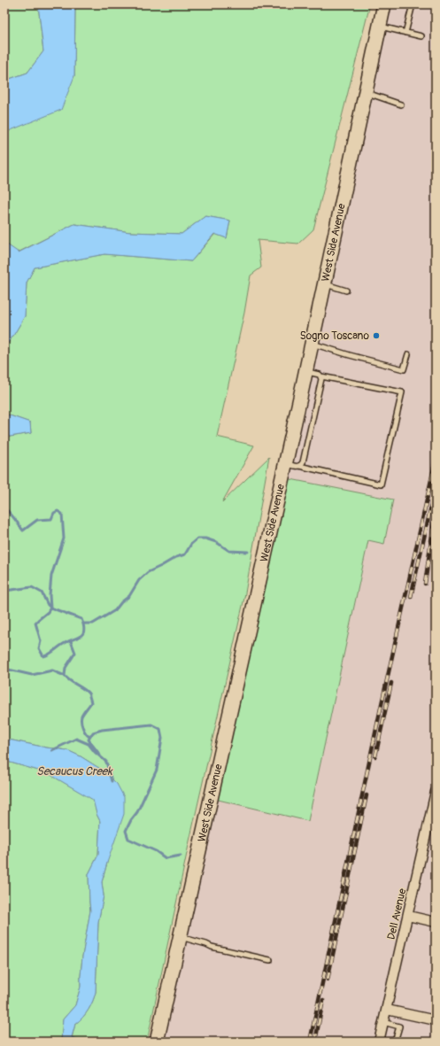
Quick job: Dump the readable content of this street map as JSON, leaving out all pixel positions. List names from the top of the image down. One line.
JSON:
{"streets":{"street":["West Side Avenue","Dell Avenue"]},"water":["Secaucus Creek"],"places":["Sogno Toscano"]}
